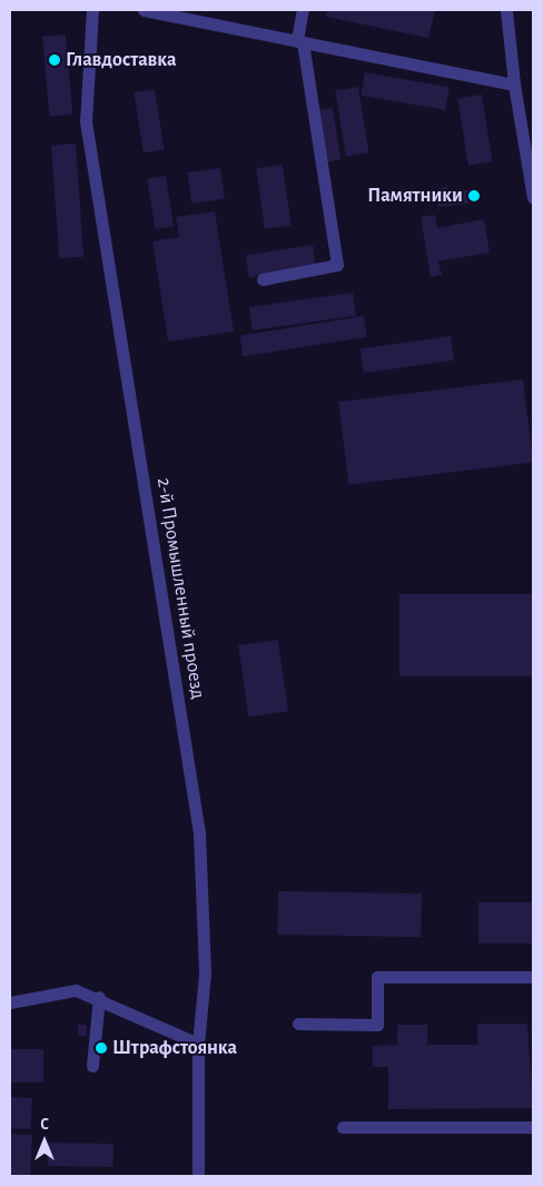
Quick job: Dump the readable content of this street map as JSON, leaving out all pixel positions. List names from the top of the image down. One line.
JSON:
{"streets":{"lane":["2-й Промышленный проезд"]},"places":["Главдоставка","Памятники","Штрафстоянка"],"north":"top"}
